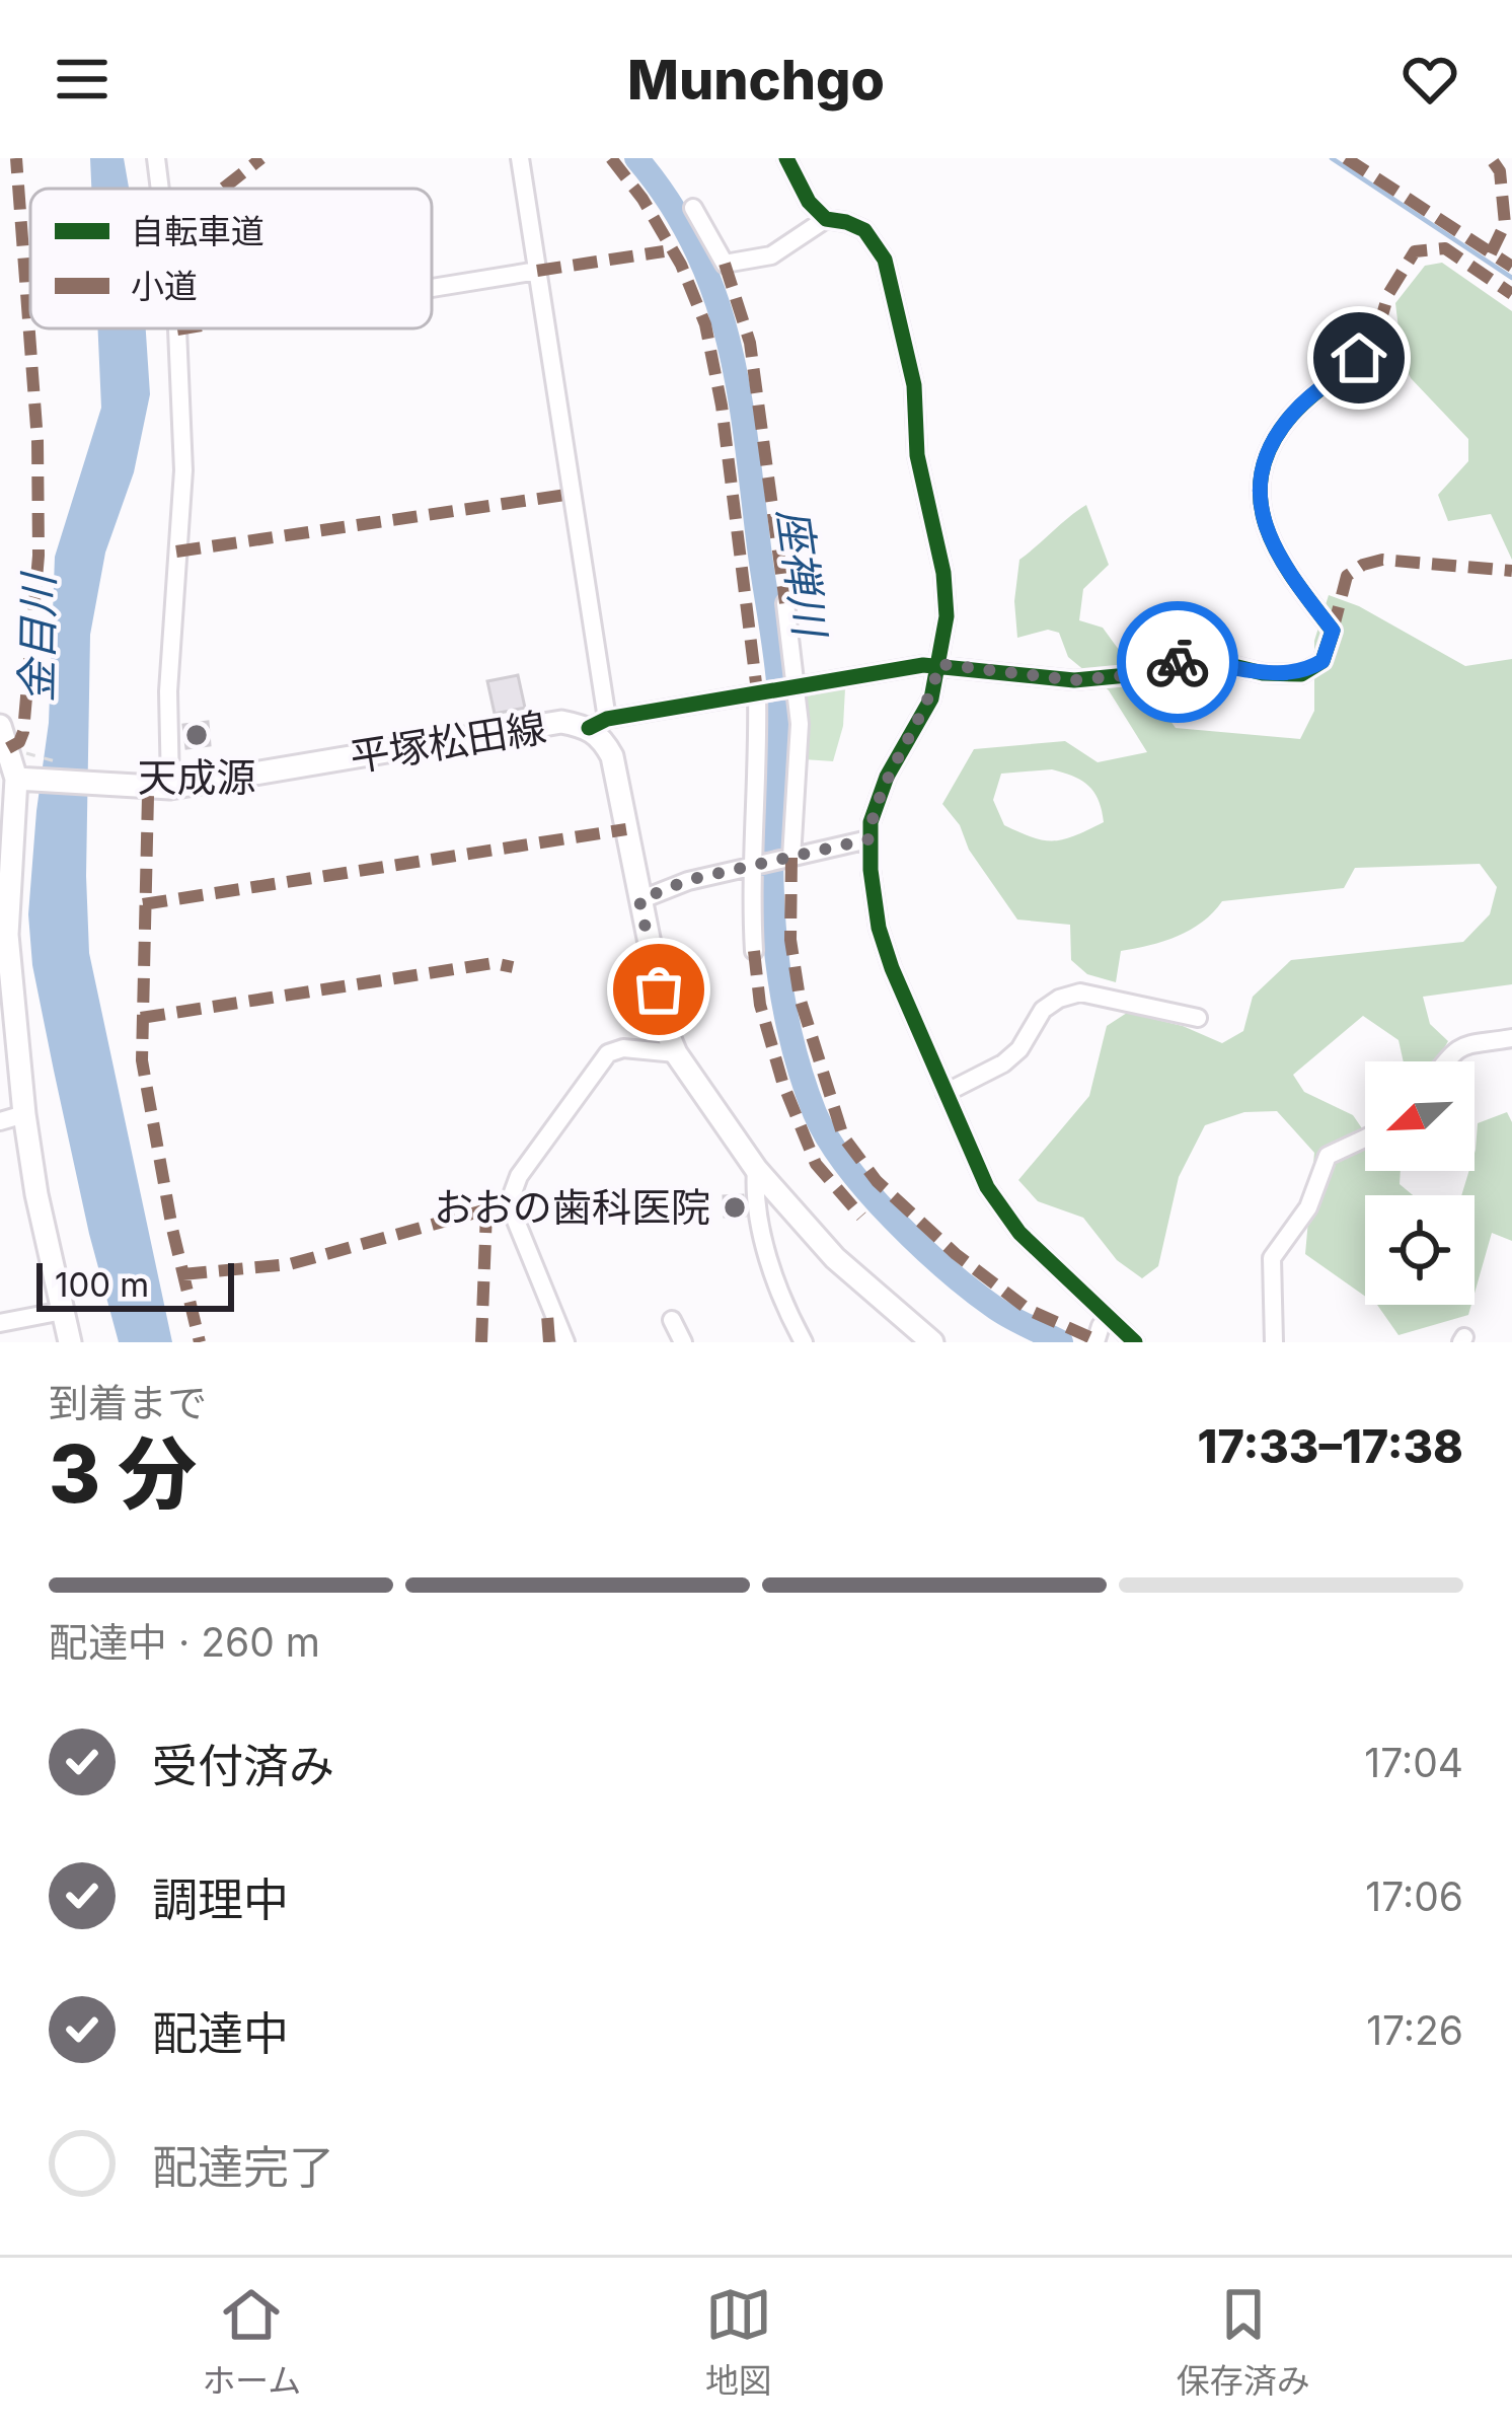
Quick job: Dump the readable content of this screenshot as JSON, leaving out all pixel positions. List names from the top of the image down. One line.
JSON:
{"streets":{"main road":["平塚松田線"]},"water":["座禅川","金目川"],"places":["天成源","おおの歯科医院"],"legend":["自転車道","小道"],"scale_bar":"100 m","north":"bottom left","page":{"header":"Munchgo","scale":"100 m","heading":["3 分","到着まで","17:33–17:38"],"bar":"配達中 · 260 m","list":[["受付済み","17:04"],["調理中","17:06"],["配達中","17:26"],"配達完了"],"tabs":["ホーム","地図","保存済み"]}}
